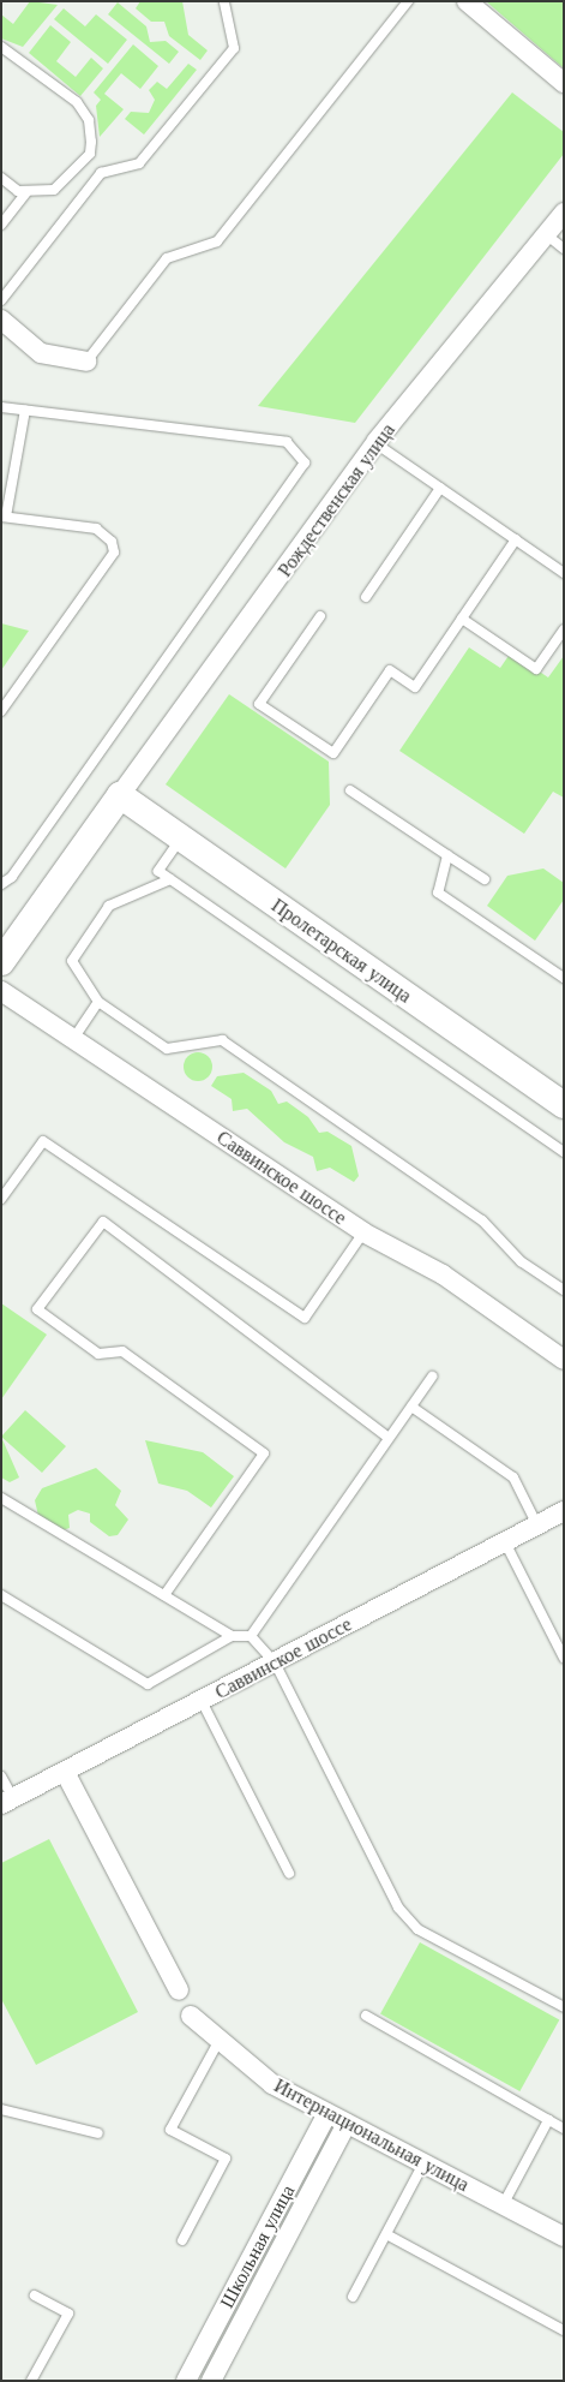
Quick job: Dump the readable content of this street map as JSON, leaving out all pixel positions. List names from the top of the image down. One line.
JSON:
{"streets":{"main road":["Пролетарская улица"],"street":["Рождественская улица","Саввинское шоссе","Интернациональная улица","Школьная улица"]},"crossings":[["Рождественская улица","Пролетарская улица"],["Интернациональная улица","Школьная улица"]]}
